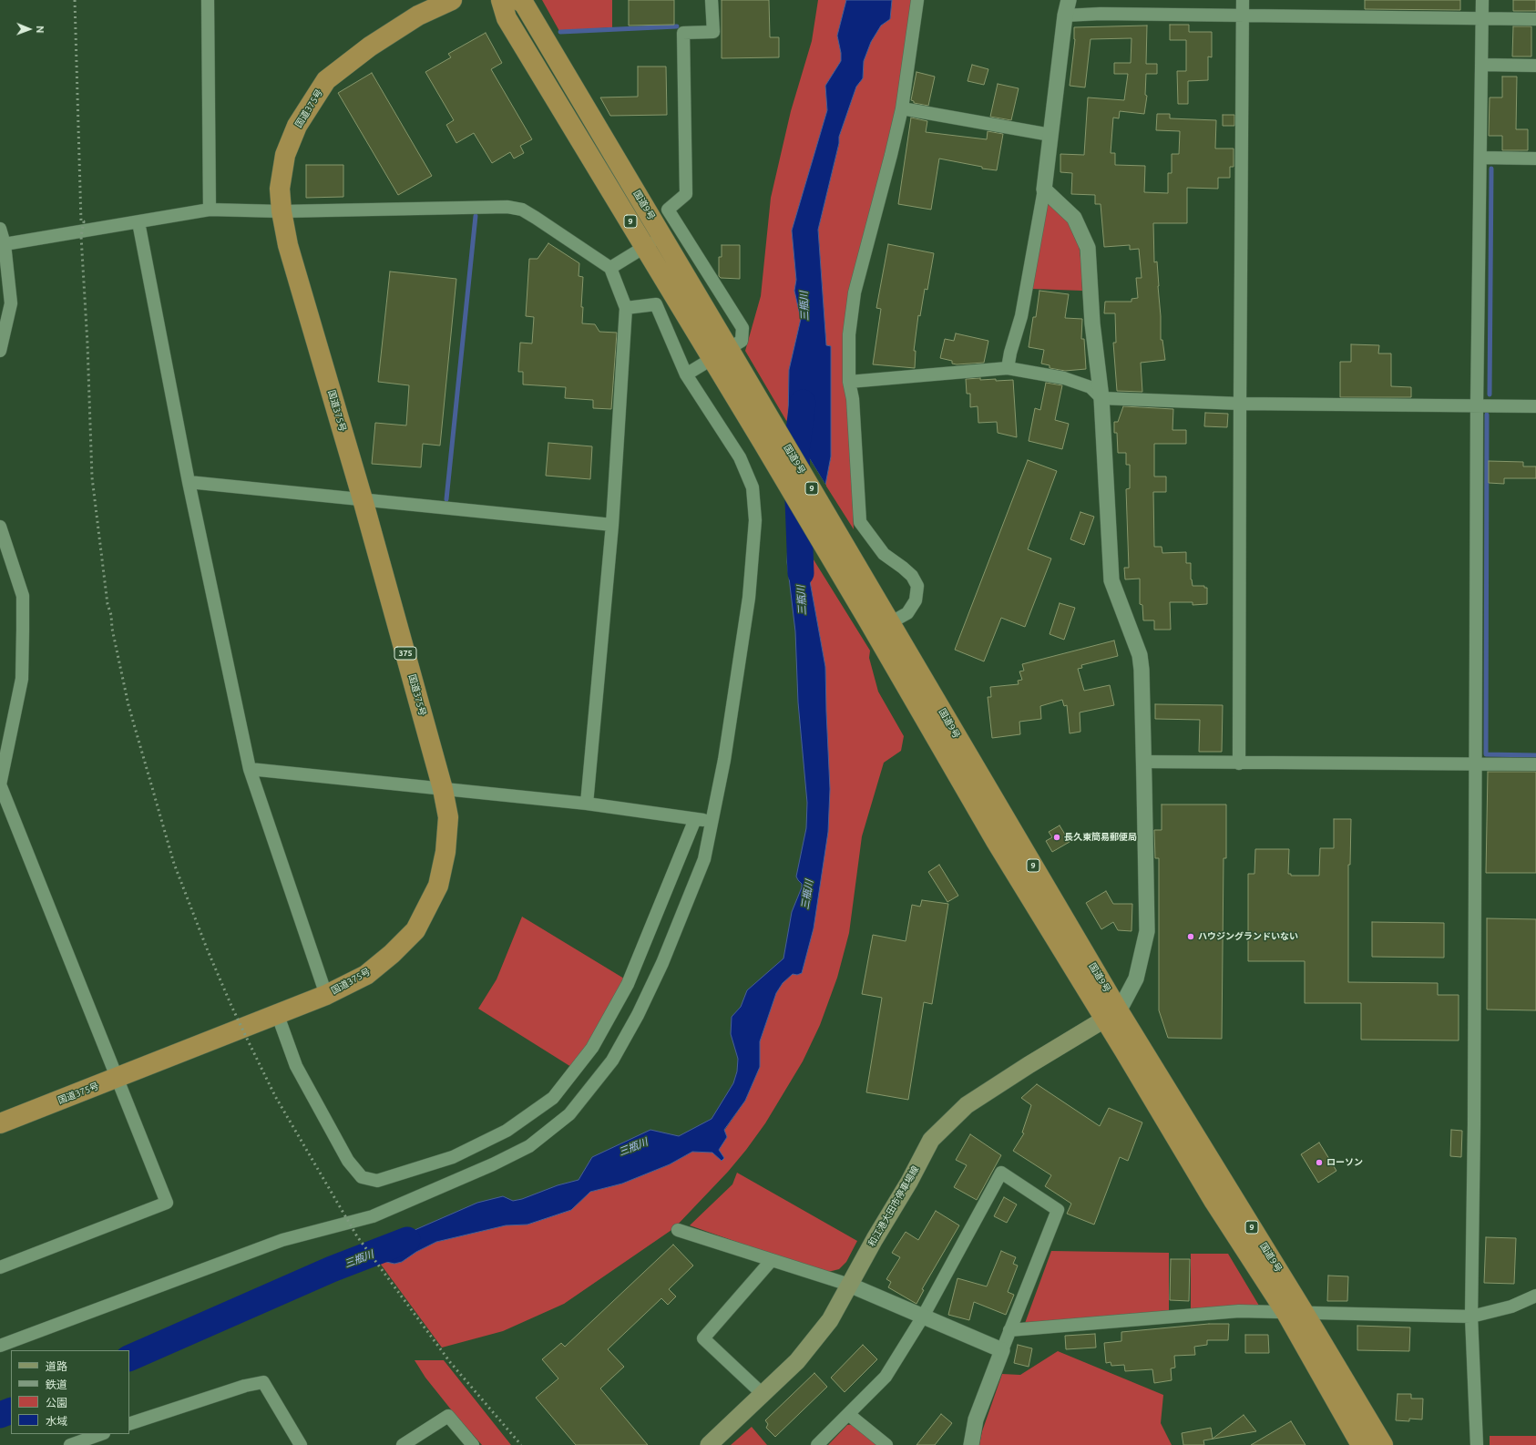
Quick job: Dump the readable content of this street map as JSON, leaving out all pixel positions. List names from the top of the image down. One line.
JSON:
{"streets":{"highway":["国道375号","国道9号","9","375"],"main road":["和江港大田市停車場線"]},"crossings":[["国道9号","和江港大田市停車場線"]],"water":["三瓶川"],"places":["長久東簡易郵便局","ハウジングランドいない","ローソン"],"legend":["道路","鉄道","公園","水域"],"north":"right"}
